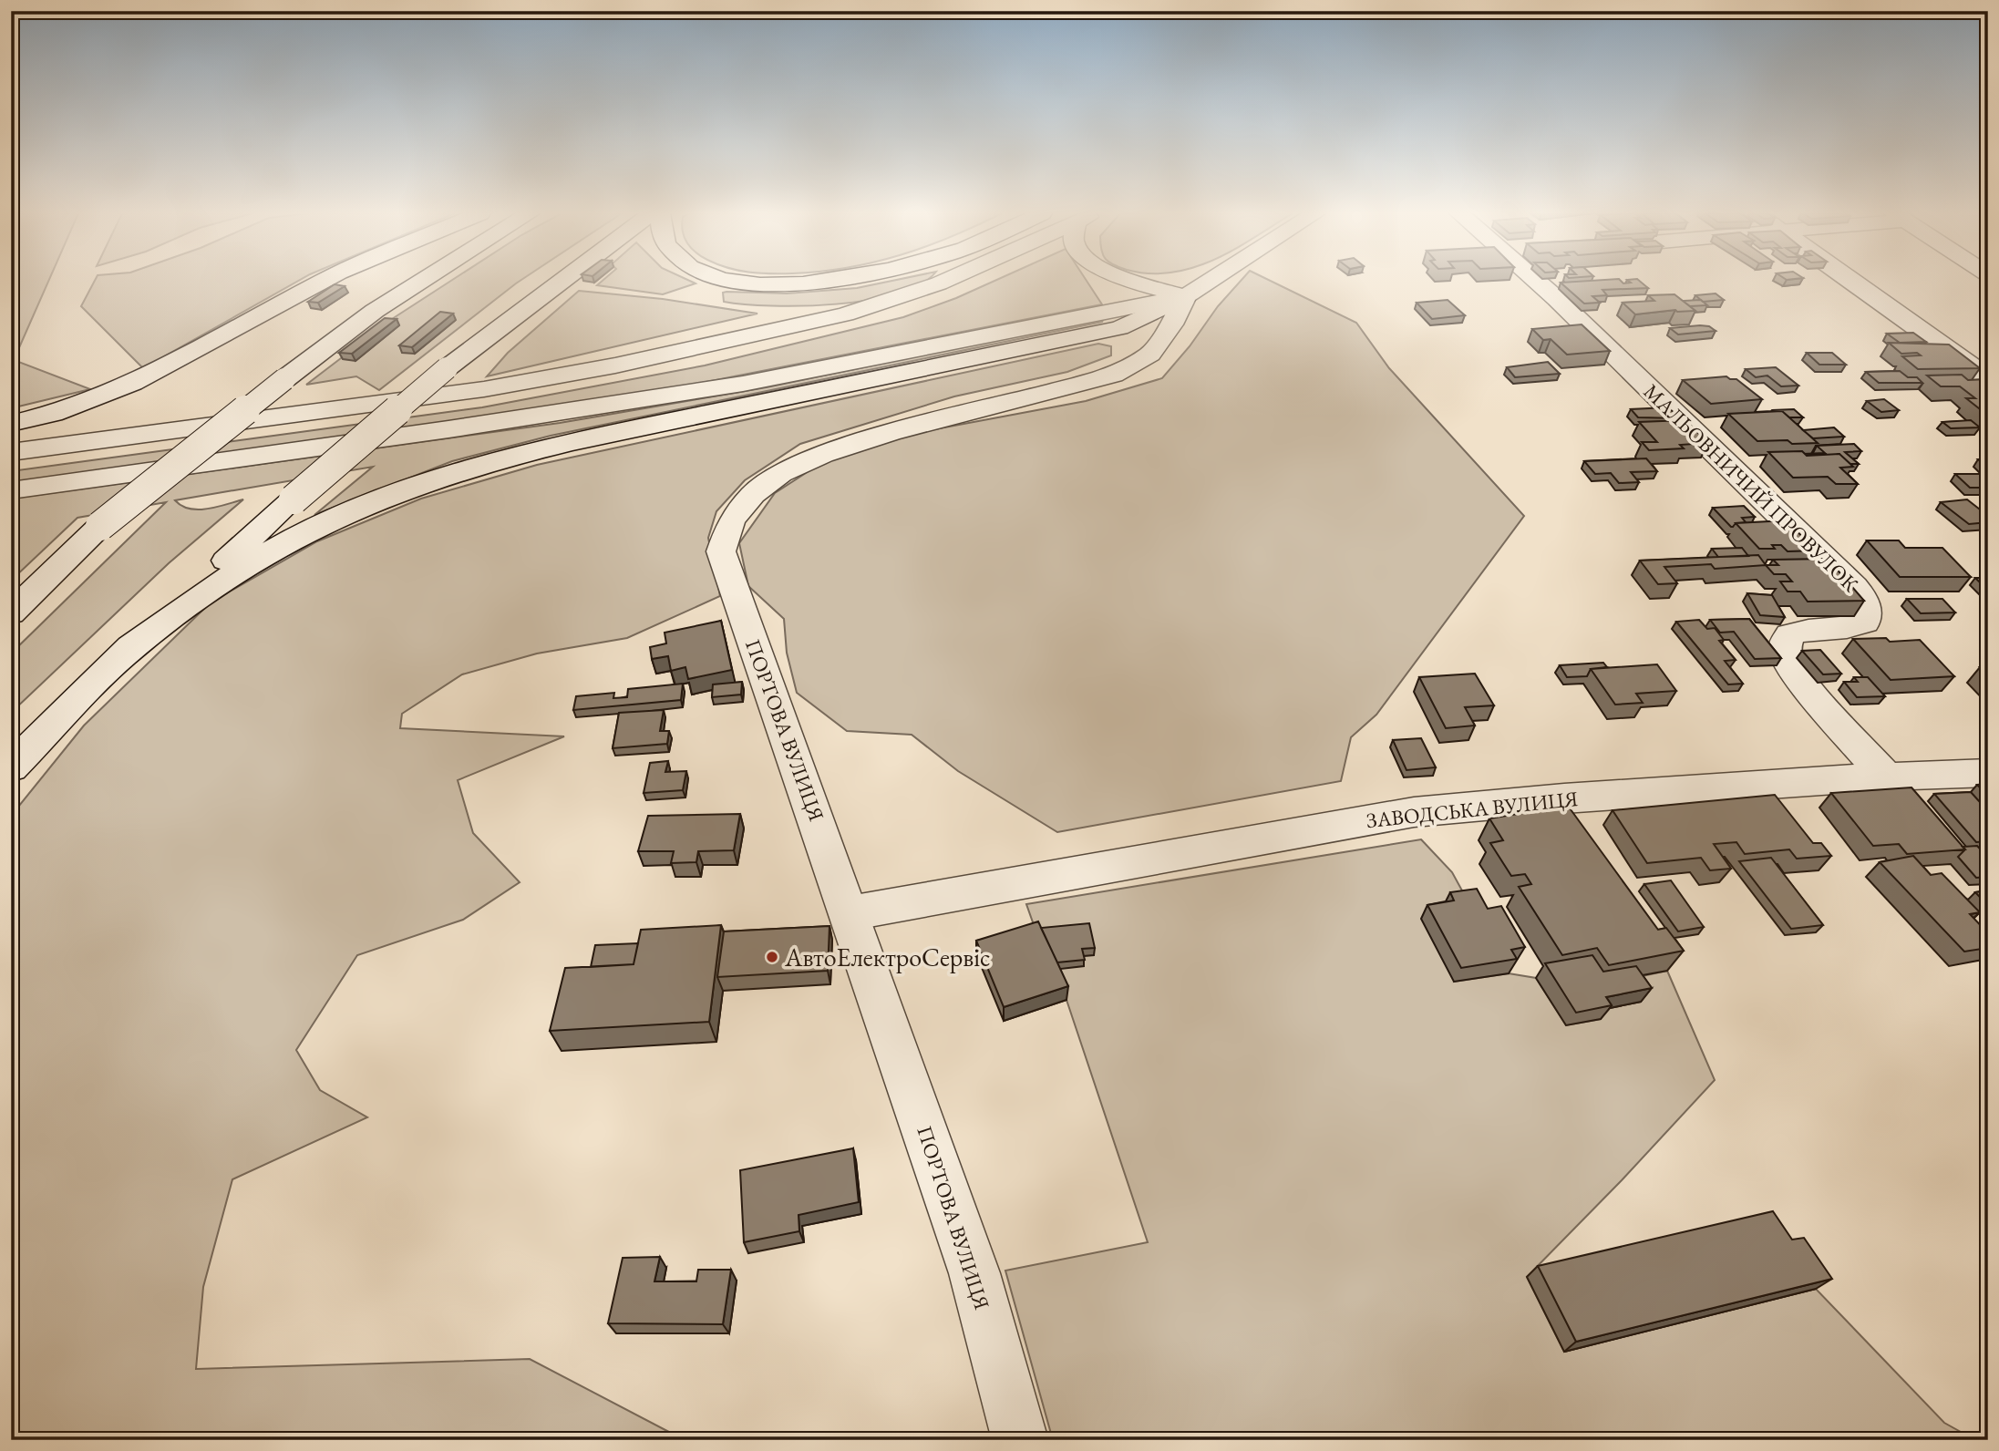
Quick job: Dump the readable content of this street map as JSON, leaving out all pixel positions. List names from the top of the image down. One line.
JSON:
{"streets":{"street":["МАЛЬОВНИЧИЙ ПРОВУЛОК","ПОРТОВА ВУЛИЦЯ","ЗАВОДСЬКА ВУЛИЦЯ"]},"crossings":[["МАЛЬОВНИЧИЙ ПРОВУЛОК","ЗАВОДСЬКА ВУЛИЦЯ"],["ПОРТОВА ВУЛИЦЯ","ЗАВОДСЬКА ВУЛИЦЯ"]],"places":["АвтоЕлектроСервіс"]}
